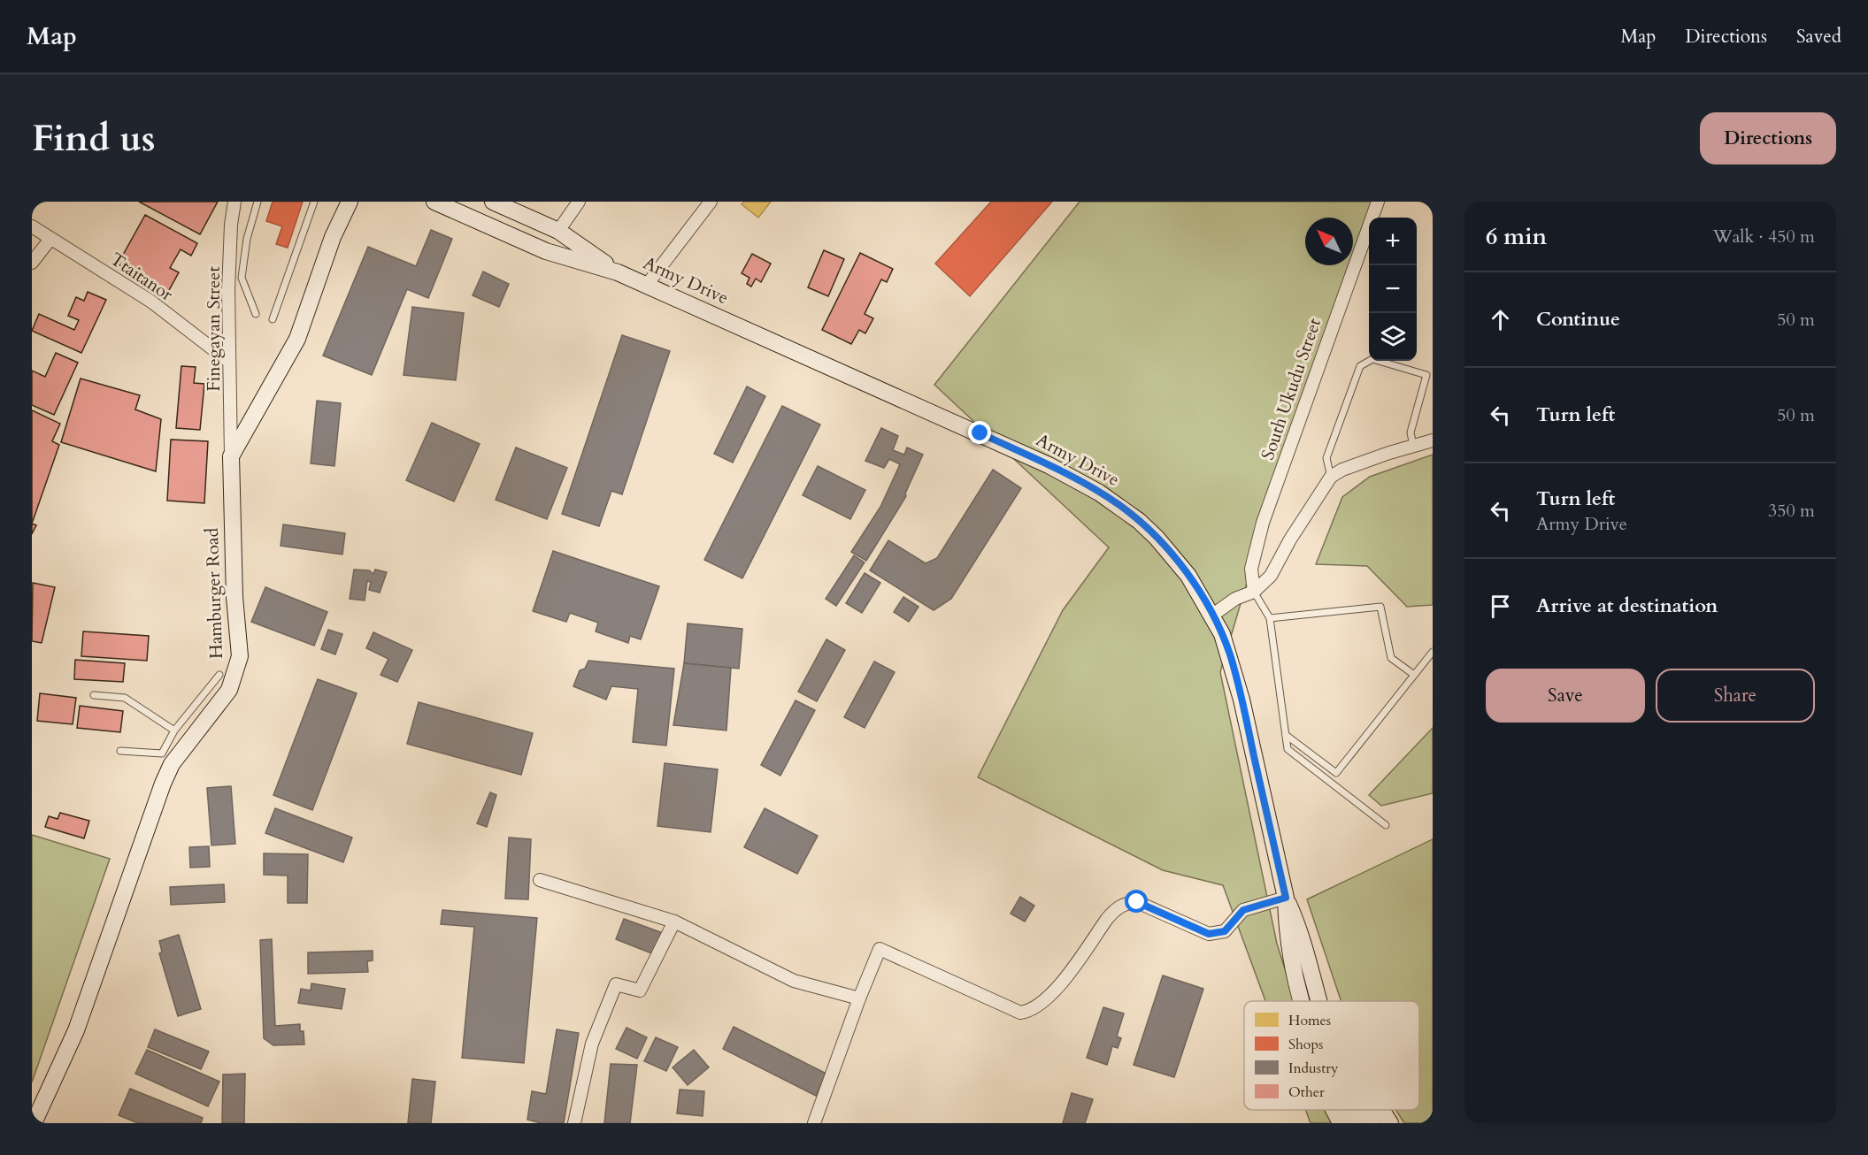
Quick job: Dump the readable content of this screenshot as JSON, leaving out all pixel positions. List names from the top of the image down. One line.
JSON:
{"streets":{"main road":["Army Drive","Hamburger Road"],"street":["Ttaitanor","Finegayan Street","South Ukudu Street"]},"crossings":[["Ttaitanor","Finegayan Street"],["Finegayan Street","Hamburger Road"]],"legend":["Homes","Shops","Industry","Other"],"north":"top left","page":{"header":"Map","nav":["Map","Directions","Saved"],"buttons":["Directions",["Save","Share"]],"title":"Find us","heading":["6 min","Walk · 450 m"],"map_buttons":["+","−"],"list":[["Continue","50 m"],["Turn left","50 m"],["Turn left","Army Drive","350 m"],"Arrive at destination"]}}
